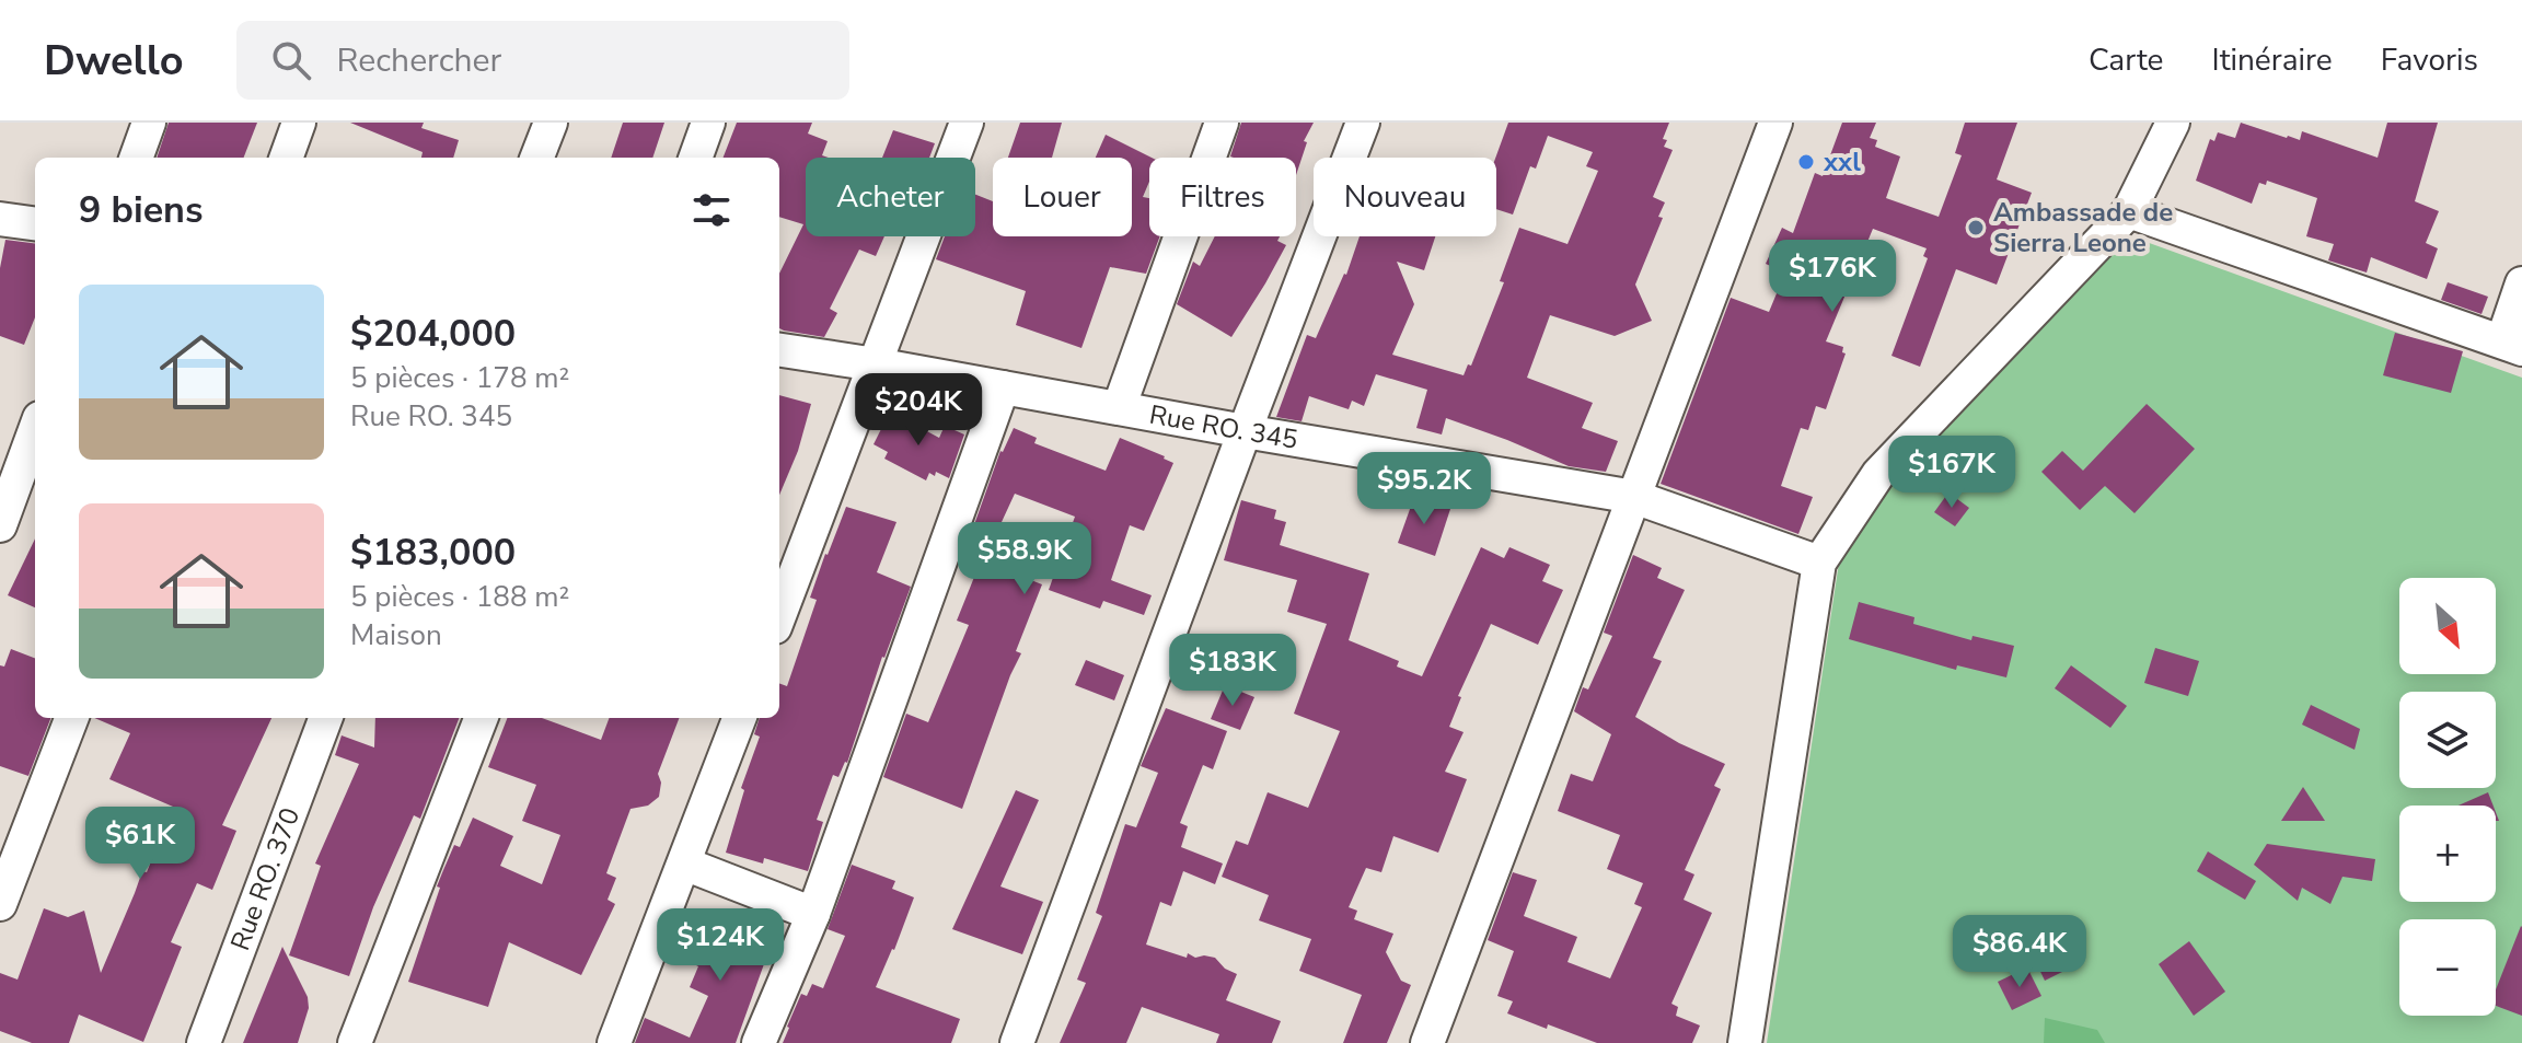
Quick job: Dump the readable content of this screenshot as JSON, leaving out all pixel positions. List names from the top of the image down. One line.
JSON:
{"streets":{"street":["Rue RO. 345","Rue RO. 370"]},"places":["xxl","Ambassade de Sierra Leone"],"north":"bottom right","page":{"header":"Dwello","search":"Rechercher","nav":["Carte","Itinéraire","Favoris"],"chip":["Acheter","Louer","Filtres","Nouveau"],"heading":"9 biens","price":["$176K","$204K","$167K","$95.2K","$58.9K","$183K","$61K","$124K","$86.4K"],"list":[{"name":"$204,000","note":"5 pièces · 178 m² · Rue RO. 345"},{"name":"$183,000","note":"5 pièces · 188 m² · Maison"}],"map_buttons":["+","−"]}}
